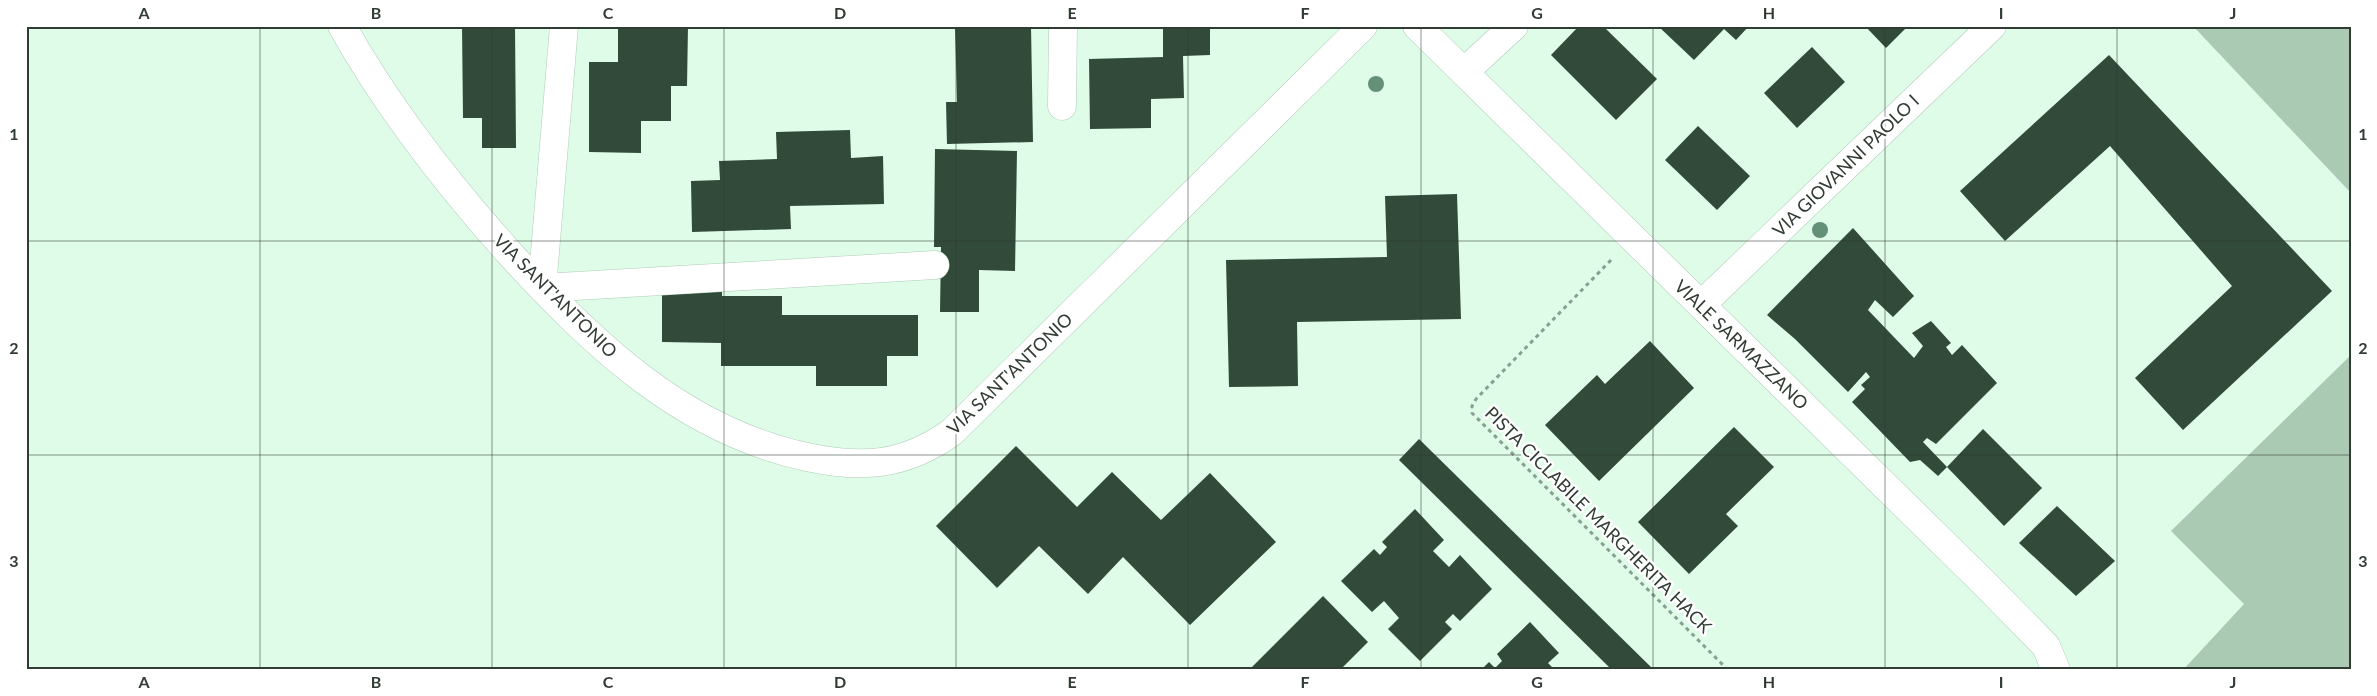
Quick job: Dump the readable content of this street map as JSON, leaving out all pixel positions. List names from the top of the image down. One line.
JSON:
{"streets":{"street":["VIA GIOVANNI PAOLO I","VIA SANT'ANTONIO","VIALE SARMAZZANO"],"path":["PISTA CICLABILE MARGHERITA HACK"]},"crossings":[["VIA GIOVANNI PAOLO I","VIALE SARMAZZANO"]],"grid":{"columns":["A","B","C","D","E","F","G","H","I","J"],"rows":["1","2","3"]}}
